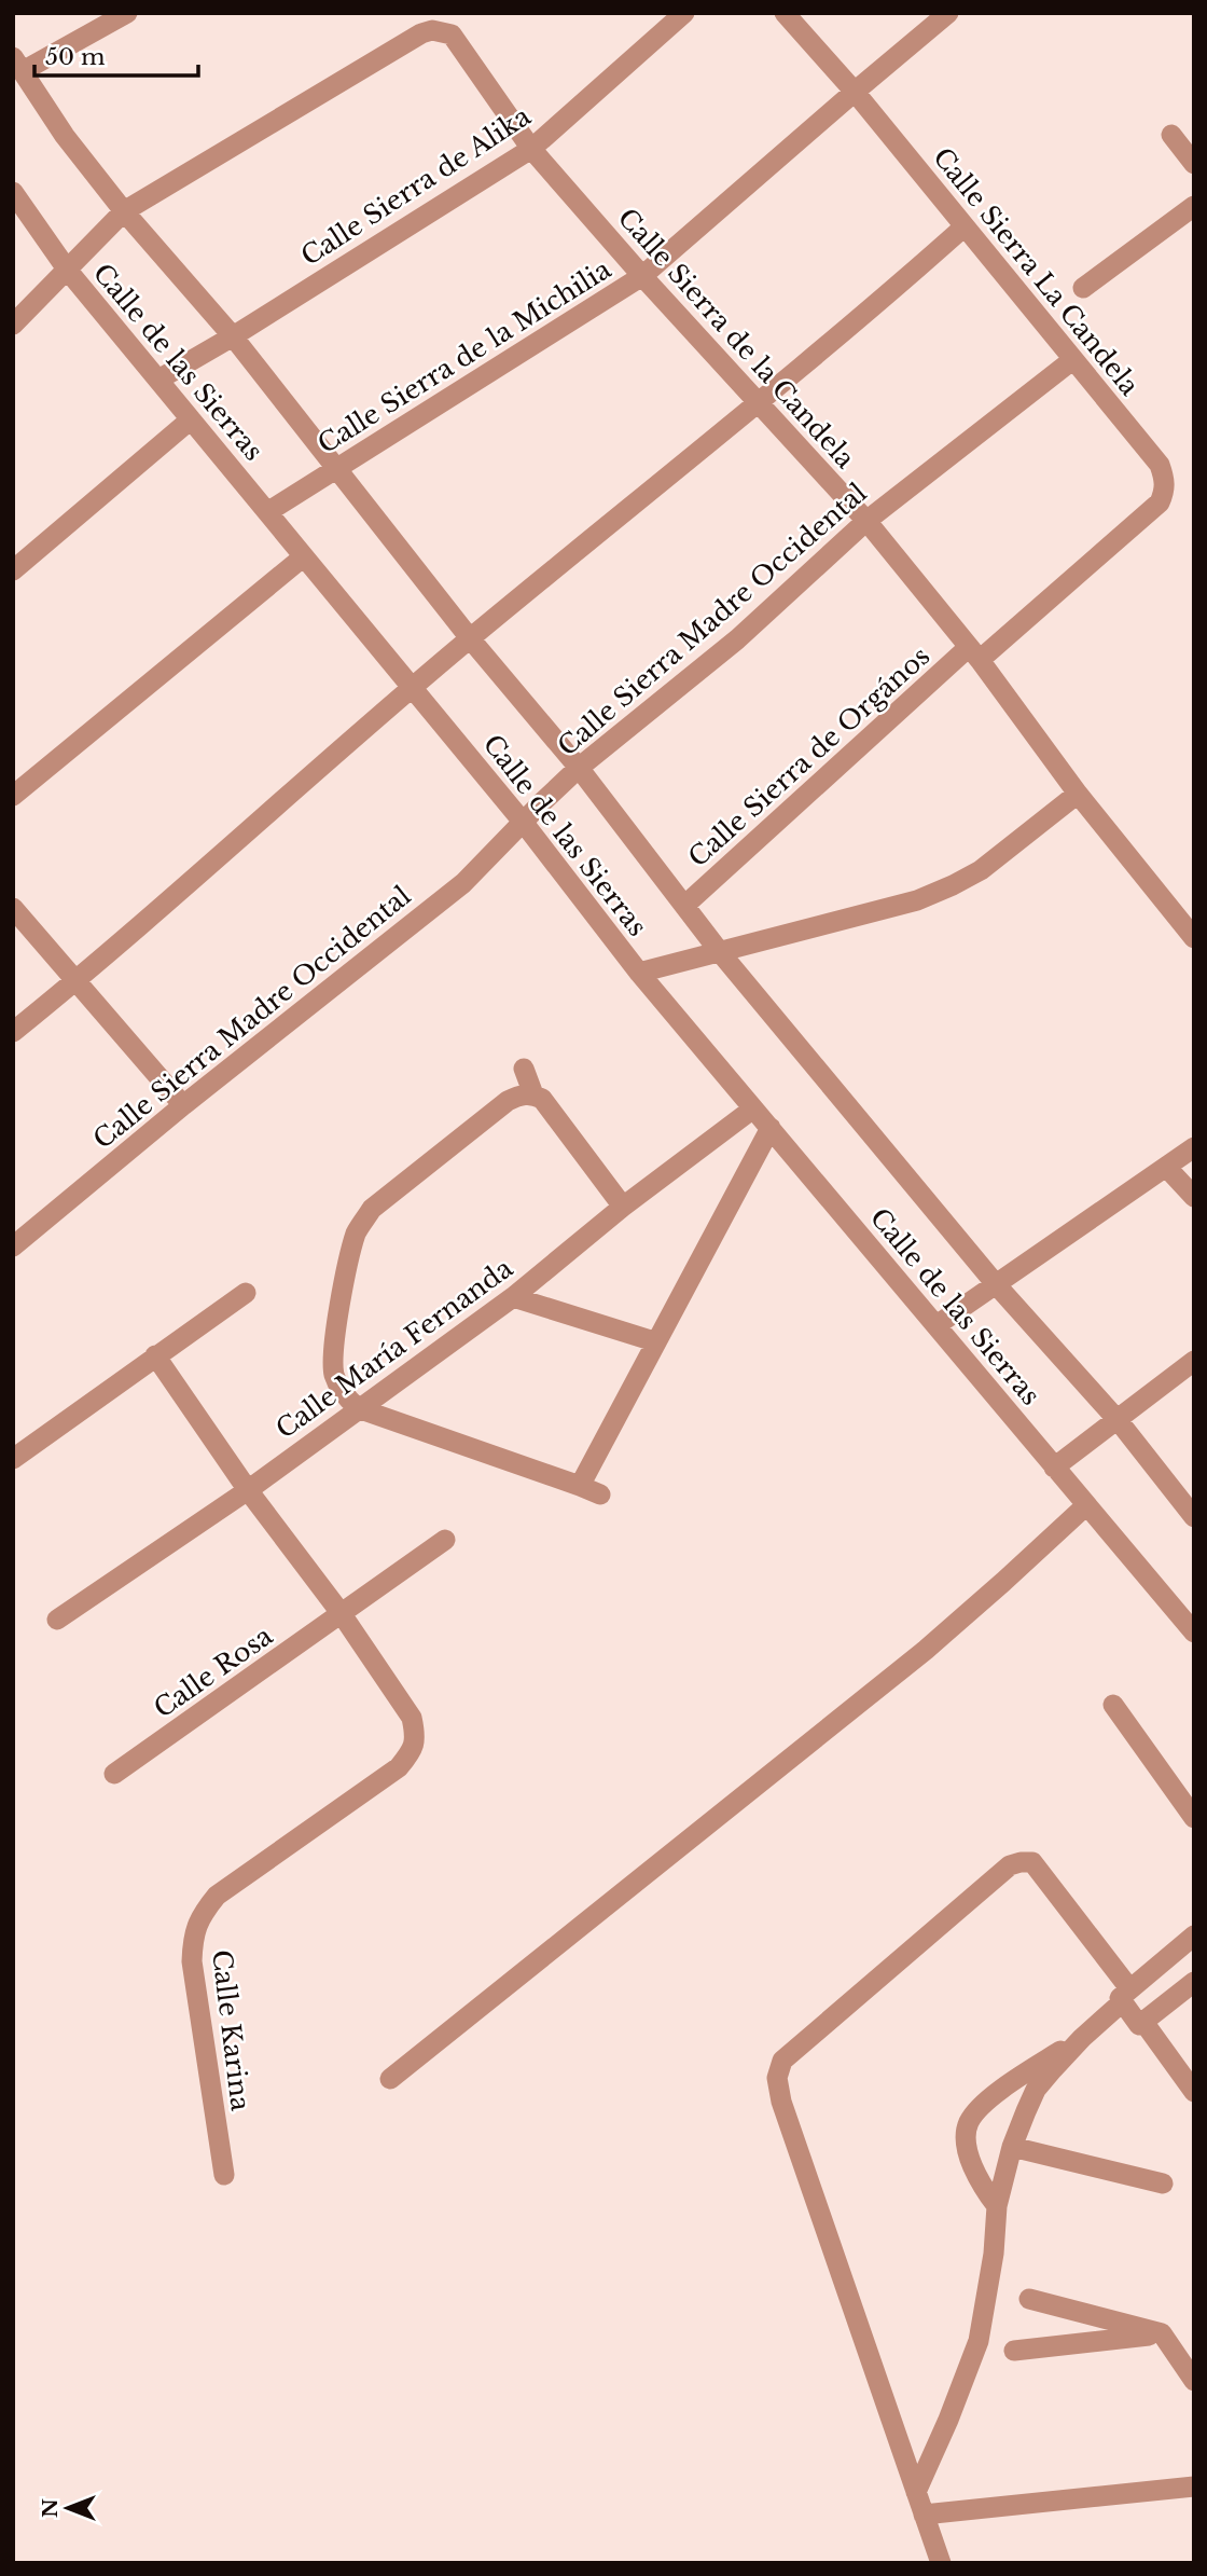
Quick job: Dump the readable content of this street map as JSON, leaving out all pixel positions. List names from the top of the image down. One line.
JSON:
{"streets":{"street":["Calle Sierra de Alika","Calle Sierra La Candela","Calle Sierra de la Candela","Calle Sierra de la Michilia","Calle de las Sierras","Calle Sierra Madre Occidental","Calle Sierra de Orgános","Calle María Fernanda","Calle Rosa","Calle Karina"]},"crossings":[["Calle Sierra de Alika","Calle Sierra de la Candela"],["Calle Sierra de Alika","Calle de las Sierras"],["Calle Sierra La Candela","Calle Sierra de la Michilia"],["Calle Sierra La Candela","Calle Sierra Madre Occidental"],["Calle Sierra La Candela","Calle Sierra de Orgános"],["Calle Sierra de la Candela","Calle Sierra de la Michilia"],["Calle Sierra de la Candela","Calle de las Sierras"],["Calle Sierra de la Candela","Calle Sierra Madre Occidental"],["Calle Sierra de la Candela","Calle Sierra de Orgános"],["Calle Sierra de la Michilia","Calle de las Sierras"],["Calle de las Sierras","Calle Sierra Madre Occidental"],["Calle de las Sierras","Calle Sierra de Orgános"],["Calle de las Sierras","Calle María Fernanda"],["Calle Rosa","Calle Karina"]],"scale_bar":"50 m","north":"left"}
